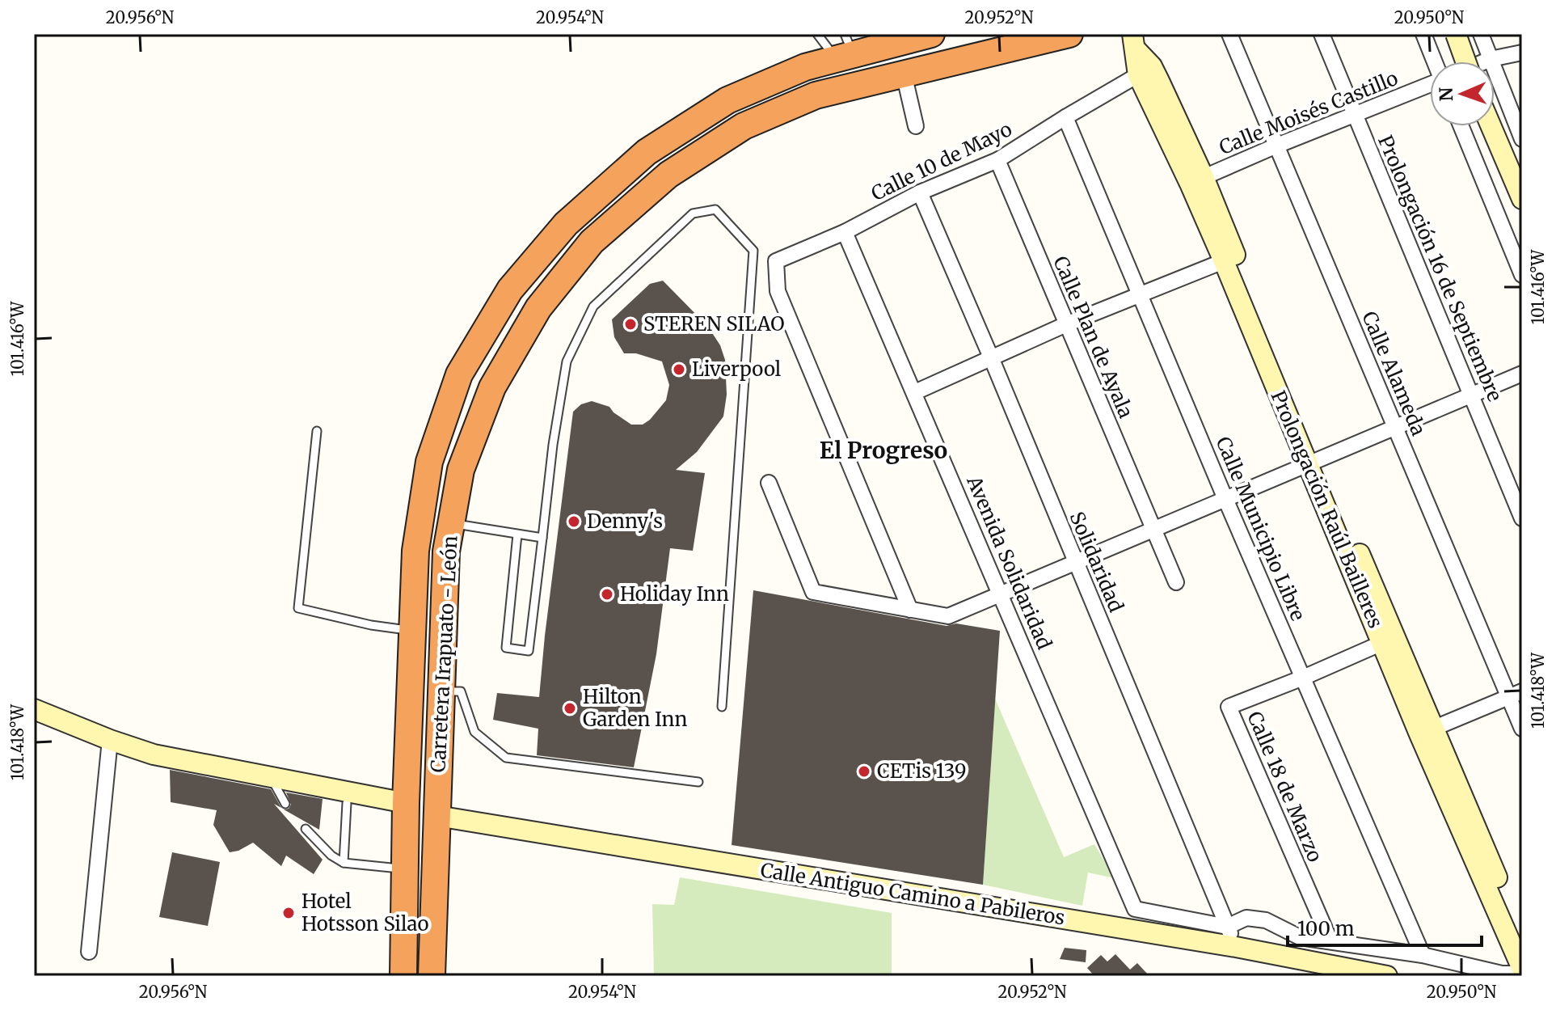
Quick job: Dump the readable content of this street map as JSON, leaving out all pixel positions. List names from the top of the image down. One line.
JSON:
{"streets":{"highway":["Carretera Irapuato - León"],"street":["Calle Moisés Castillo","Calle 10 de Mayo","Prolongación 16 de Septiembre","Calle Plan de Ayala","Calle Alameda","Prolongación Raúl Bailleres","Calle Municipio Libre","Solidaridad","Avenida Solidaridad","Calle 18 de Marzo","Calle Antiguo Camino a Pabileros"]},"crossings":[["Calle Moisés Castillo","Prolongación 16 de Septiembre"],["Calle Moisés Castillo","Calle Alameda"],["Calle Moisés Castillo","Prolongación Raúl Bailleres"],["Calle 10 de Mayo","Calle Plan de Ayala"],["Calle 10 de Mayo","Prolongación Raúl Bailleres"],["Calle 10 de Mayo","Calle Municipio Libre"],["Calle 10 de Mayo","Solidaridad"],["Calle 10 de Mayo","Avenida Solidaridad"],["Prolongación Raúl Bailleres","Calle 18 de Marzo"],["Calle Municipio Libre","Calle 18 de Marzo"],["Solidaridad","Avenida Solidaridad"],["Solidaridad","Calle Antiguo Camino a Pabileros"],["Avenida Solidaridad","Calle Antiguo Camino a Pabileros"],["Carretera Irapuato - León","Calle Antiguo Camino a Pabileros"]],"districts":["El Progreso"],"places":["STEREN SILAO","Liverpool","Denny's","Holiday Inn","Hilton Garden Inn","CETis 139","Hotel Hotsson Silao"],"scale_bar":"100 m","north":"left","coordinates":["20.956°N","20.954°N","20.952°N","20.950°N","101.416°W","101.418°W"]}
